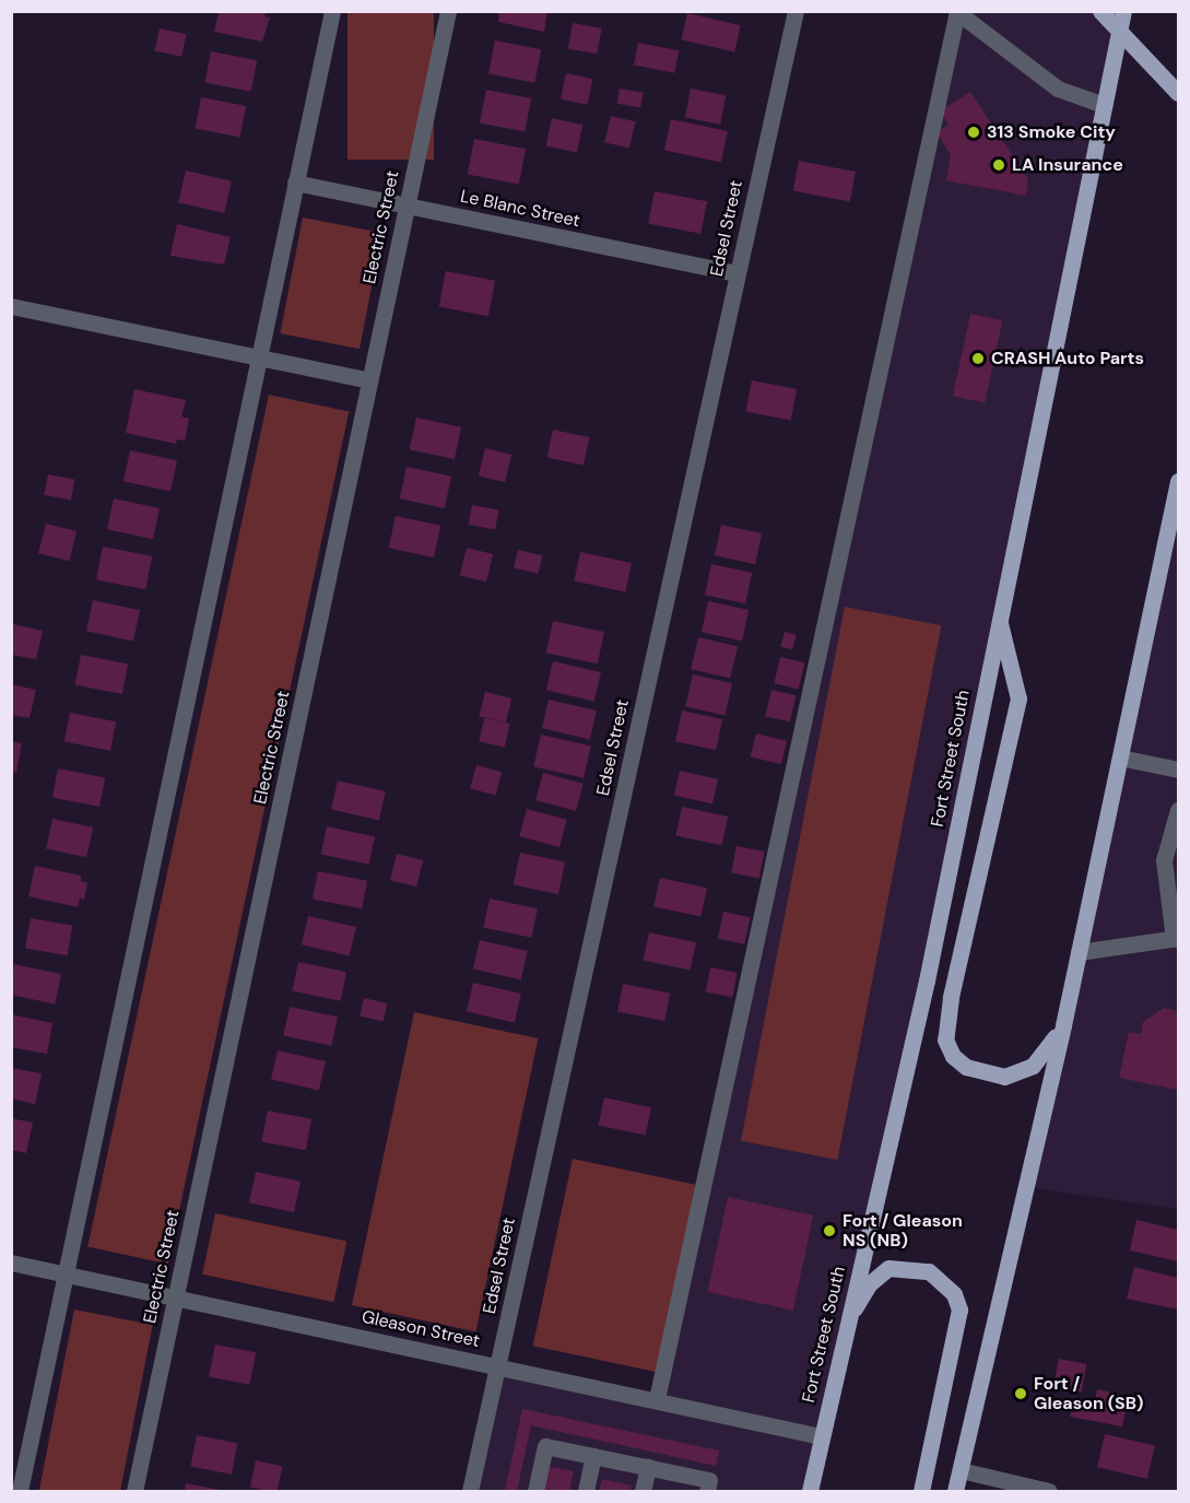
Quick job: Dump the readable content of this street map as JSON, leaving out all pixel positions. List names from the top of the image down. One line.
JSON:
{"streets":{"main road":["Fort Street South"],"street":["Le Blanc Street","Electric Street","Edsel Street","Gleason Street"]},"crossings":[["Le Blanc Street","Electric Street"],["Le Blanc Street","Edsel Street"],["Electric Street","Gleason Street"],["Edsel Street","Gleason Street"],["Fort Street South","Gleason Street"]],"places":["313 Smoke City","LA Insurance","CRASH Auto Parts","Fort / Gleason NS (NB)","Fort / Gleason (SB)"]}
